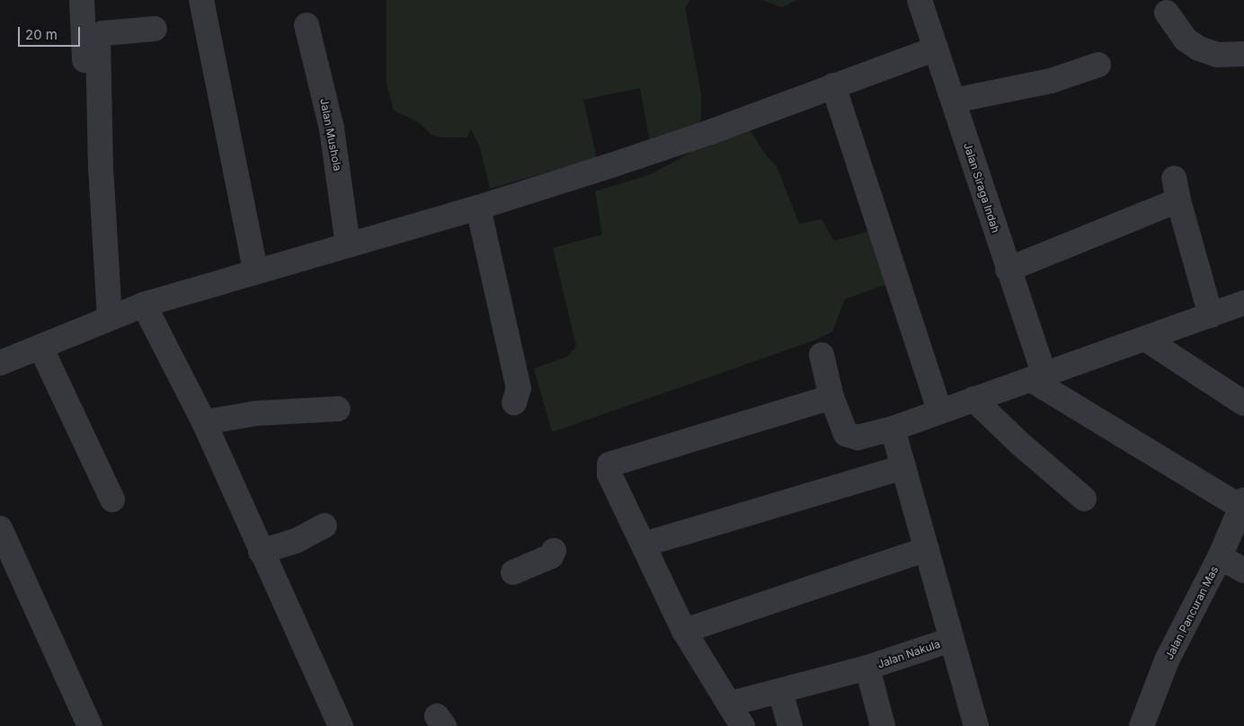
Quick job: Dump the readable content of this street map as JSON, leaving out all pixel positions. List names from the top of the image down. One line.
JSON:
{"streets":{"street":["Jalan Mushola","Jalan Siraga Indah","Jalan Pancuran Mas","Jalan Nakula"]},"scale_bar":"20 m"}
